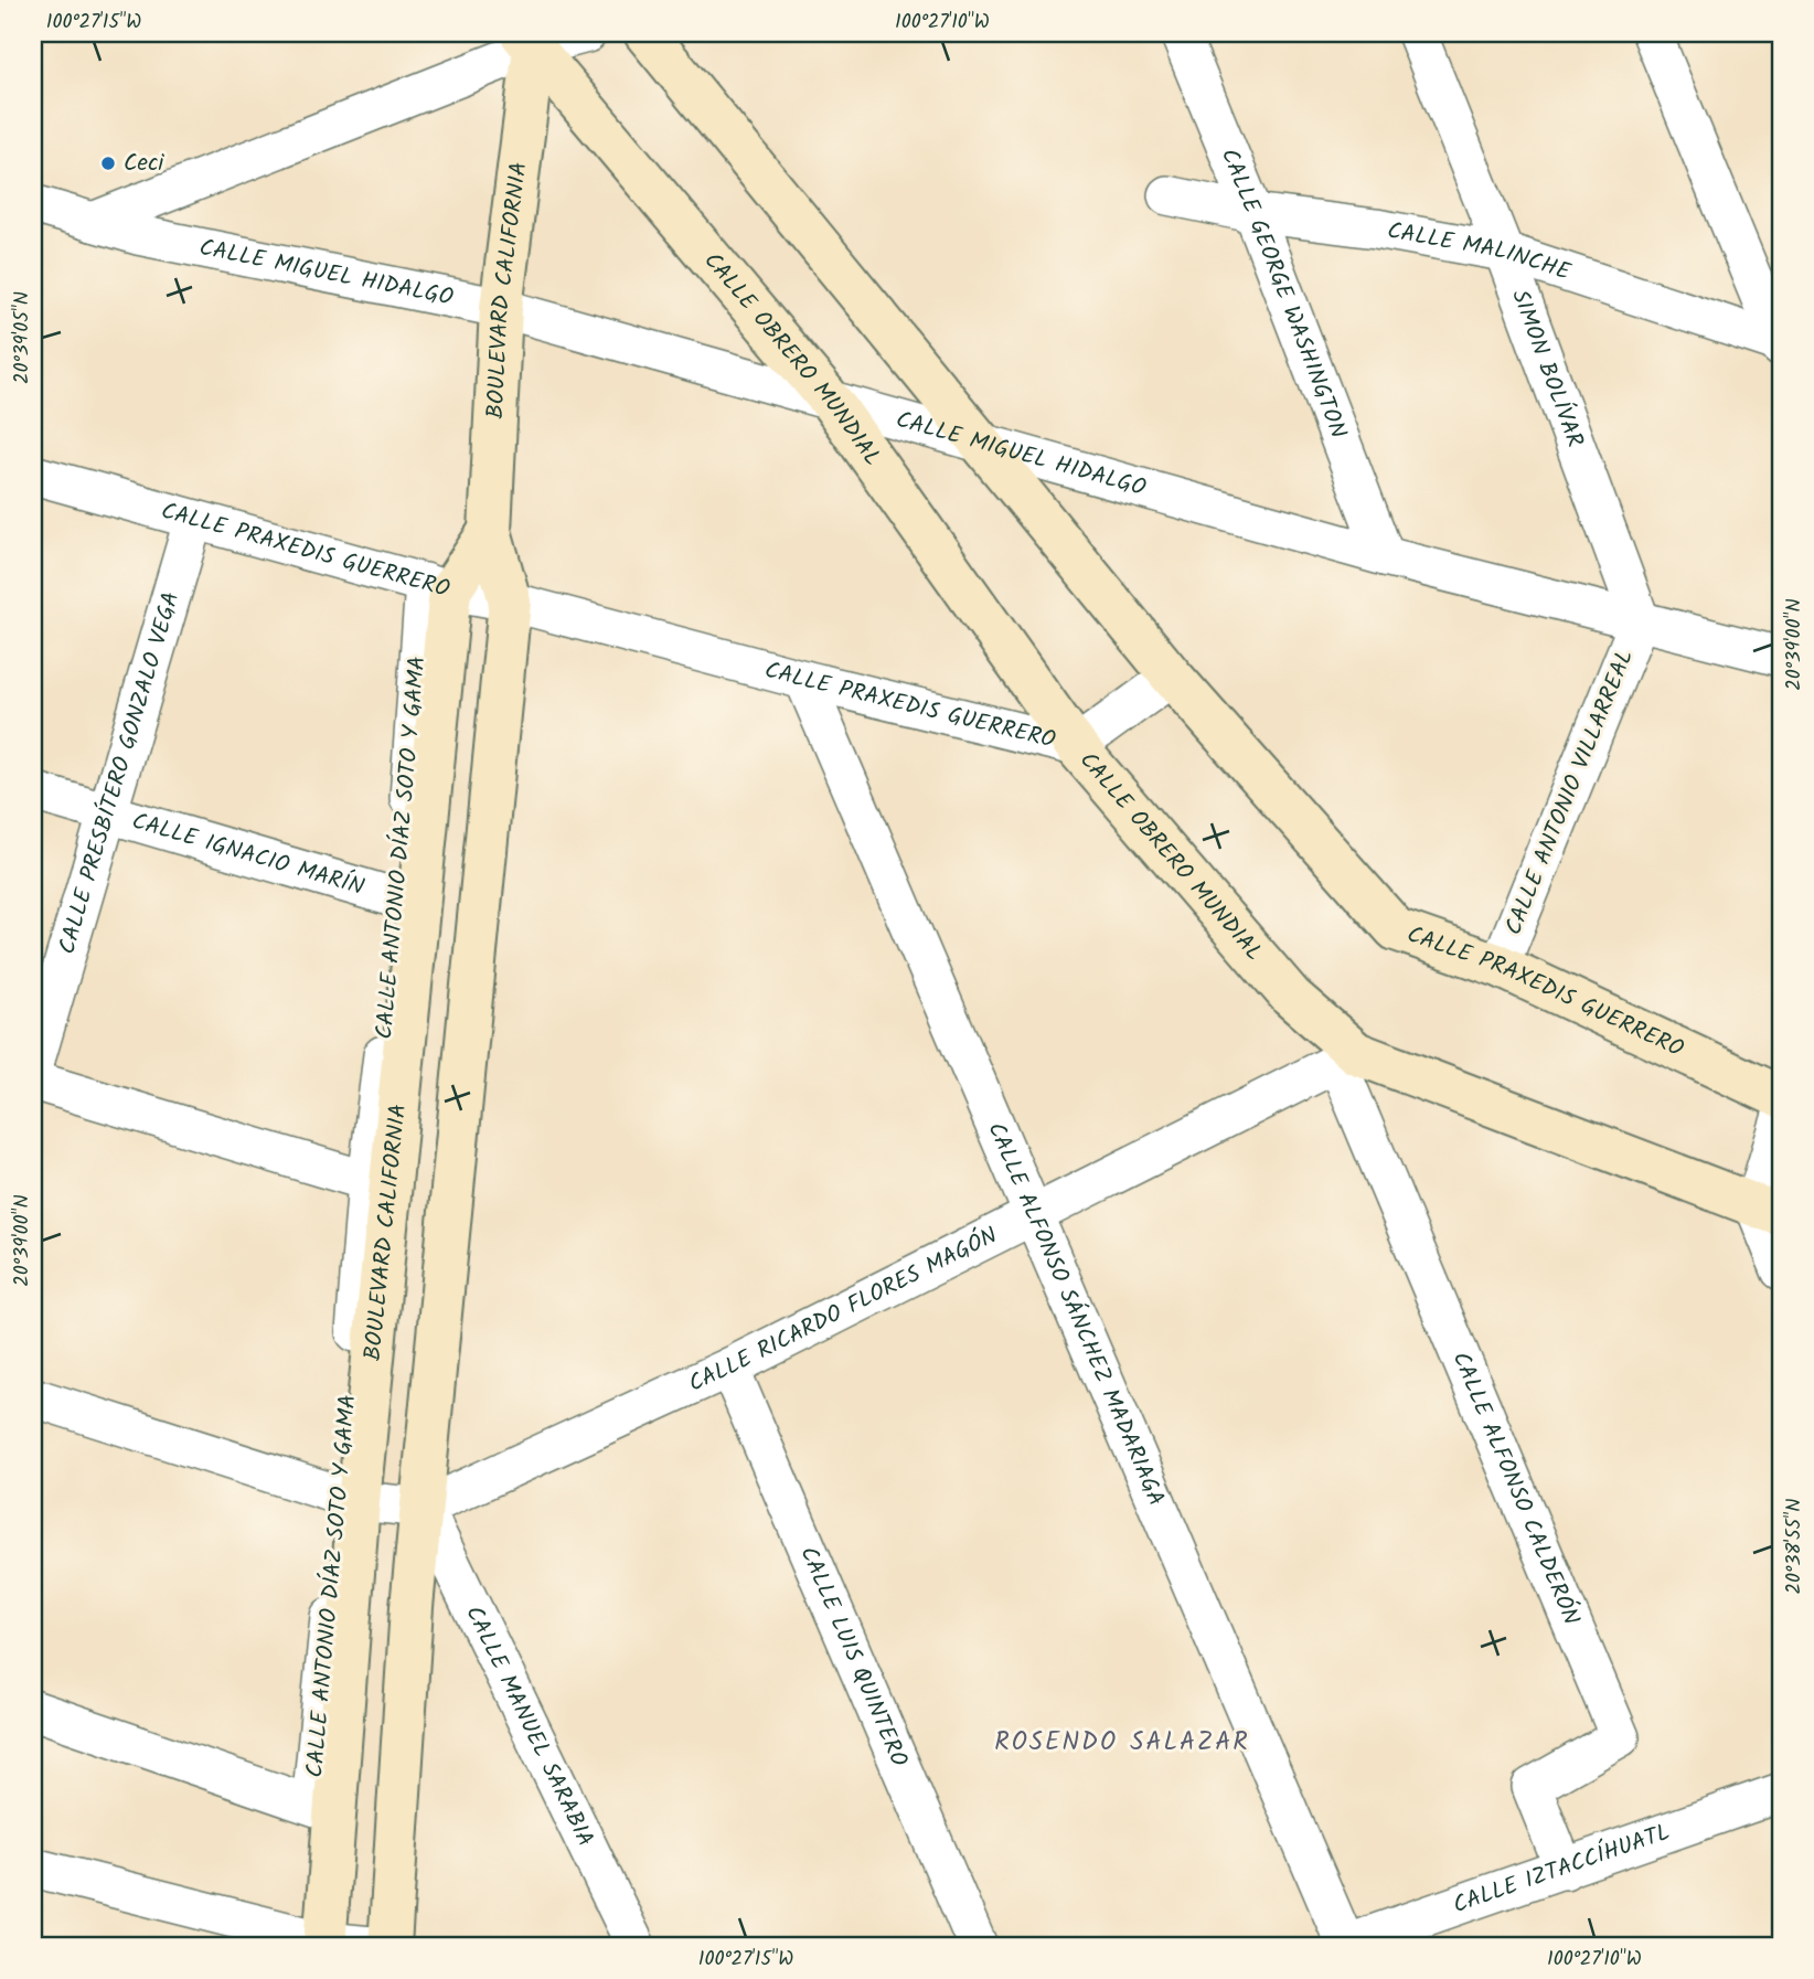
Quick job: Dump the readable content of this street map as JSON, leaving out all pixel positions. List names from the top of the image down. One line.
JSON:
{"streets":{"street":["CALLE MALINCHE","CALLE MIGUEL HIDALGO","BOULEVARD CALIFORNIA","CALLE GEORGE WASHINGTON","CALLE OBRERO MUNDIAL","SIMON BOLÍVAR","CALLE PRAXEDIS GUERRERO","CALLE PRESBÍTERO GONZALO VEGA","CALLE ANTONIO VILLARREAL","CALLE IGNACIO MARÍN","CALLE RICARDO FLORES MAGÓN","CALLE ALFONSO SÁNCHEZ MADARIAGA","CALLE ALFONSO CALDERÓN","CALLE LUIS QUINTERO","CALLE MANUEL SARABIA","CALLE IZTACCÍHUATL"]},"crossings":[["CALLE MALINCHE","CALLE GEORGE WASHINGTON"],["CALLE MALINCHE","SIMON BOLÍVAR"],["CALLE MIGUEL HIDALGO","BOULEVARD CALIFORNIA"],["CALLE MIGUEL HIDALGO","CALLE GEORGE WASHINGTON"],["CALLE MIGUEL HIDALGO","CALLE OBRERO MUNDIAL"],["CALLE MIGUEL HIDALGO","SIMON BOLÍVAR"],["CALLE MIGUEL HIDALGO","CALLE ANTONIO VILLARREAL"],["BOULEVARD CALIFORNIA","CALLE OBRERO MUNDIAL"],["BOULEVARD CALIFORNIA","CALLE PRAXEDIS GUERRERO"],["BOULEVARD CALIFORNIA","CALLE IGNACIO MARÍN"],["BOULEVARD CALIFORNIA","CALLE RICARDO FLORES MAGÓN"],["BOULEVARD CALIFORNIA","CALLE MANUEL SARABIA"],["CALLE OBRERO MUNDIAL","CALLE PRAXEDIS GUERRERO"],["CALLE OBRERO MUNDIAL","CALLE RICARDO FLORES MAGÓN"],["CALLE OBRERO MUNDIAL","CALLE ALFONSO CALDERÓN"],["SIMON BOLÍVAR","CALLE ANTONIO VILLARREAL"],["CALLE PRAXEDIS GUERRERO","CALLE PRESBÍTERO GONZALO VEGA"],["CALLE PRAXEDIS GUERRERO","CALLE ANTONIO VILLARREAL"],["CALLE PRAXEDIS GUERRERO","CALLE ALFONSO SÁNCHEZ MADARIAGA"],["CALLE PRESBÍTERO GONZALO VEGA","CALLE IGNACIO MARÍN"],["CALLE RICARDO FLORES MAGÓN","CALLE ALFONSO SÁNCHEZ MADARIAGA"],["CALLE RICARDO FLORES MAGÓN","CALLE ALFONSO CALDERÓN"],["CALLE RICARDO FLORES MAGÓN","CALLE LUIS QUINTERO"],["CALLE RICARDO FLORES MAGÓN","CALLE MANUEL SARABIA"],["CALLE ALFONSO SÁNCHEZ MADARIAGA","CALLE IZTACCÍHUATL"],["CALLE ALFONSO CALDERÓN","CALLE IZTACCÍHUATL"]],"districts":["ROSENDO SALAZAR"],"places":["Ceci"],"coordinates":["100°27'15\"W","100°27'10\"W","20°39'05\"N","20°39'00\"N","20°38'55\"N"]}
